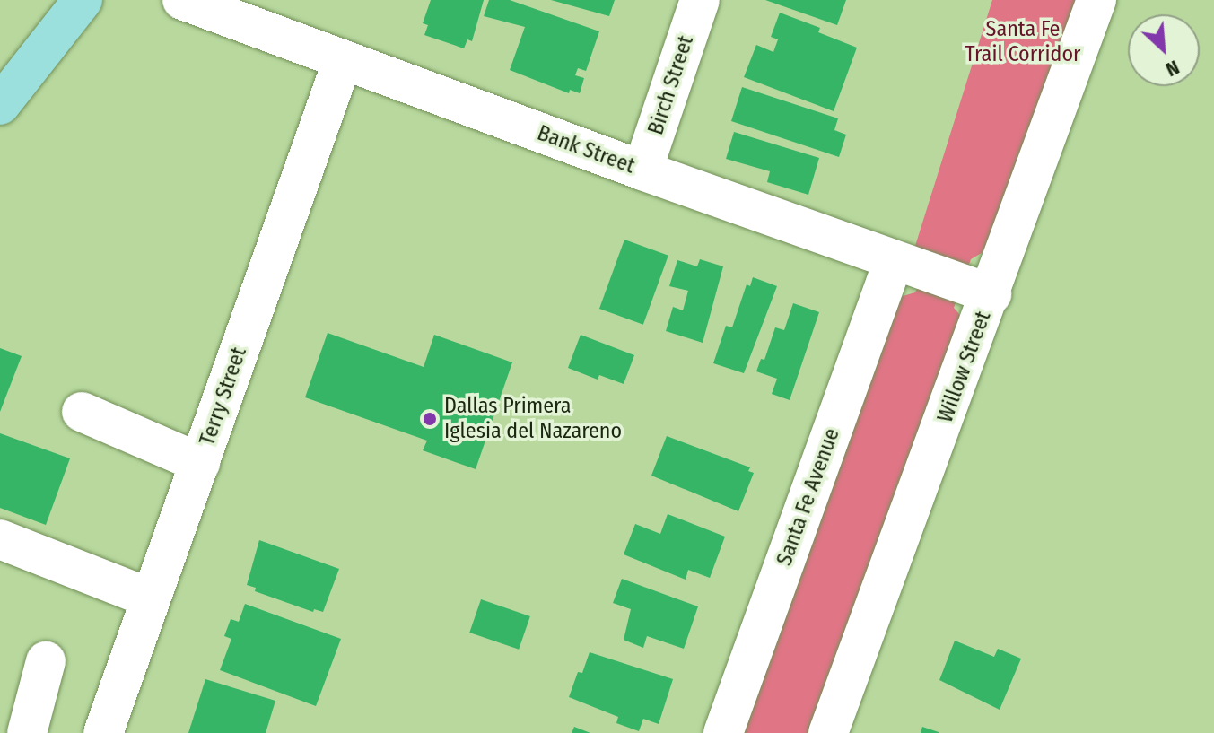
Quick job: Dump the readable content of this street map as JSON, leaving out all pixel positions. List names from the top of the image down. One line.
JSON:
{"streets":{"street":["Birch Street","Bank Street","Willow Street","Terry Street","Santa Fe Avenue"]},"crossings":[["Birch Street","Bank Street"],["Bank Street","Willow Street"],["Bank Street","Terry Street"],["Bank Street","Santa Fe Avenue"]],"parks":["Santa Fe Trail Corridor"],"places":["Dallas Primera Iglesia del Nazareno"],"north":"bottom right"}
